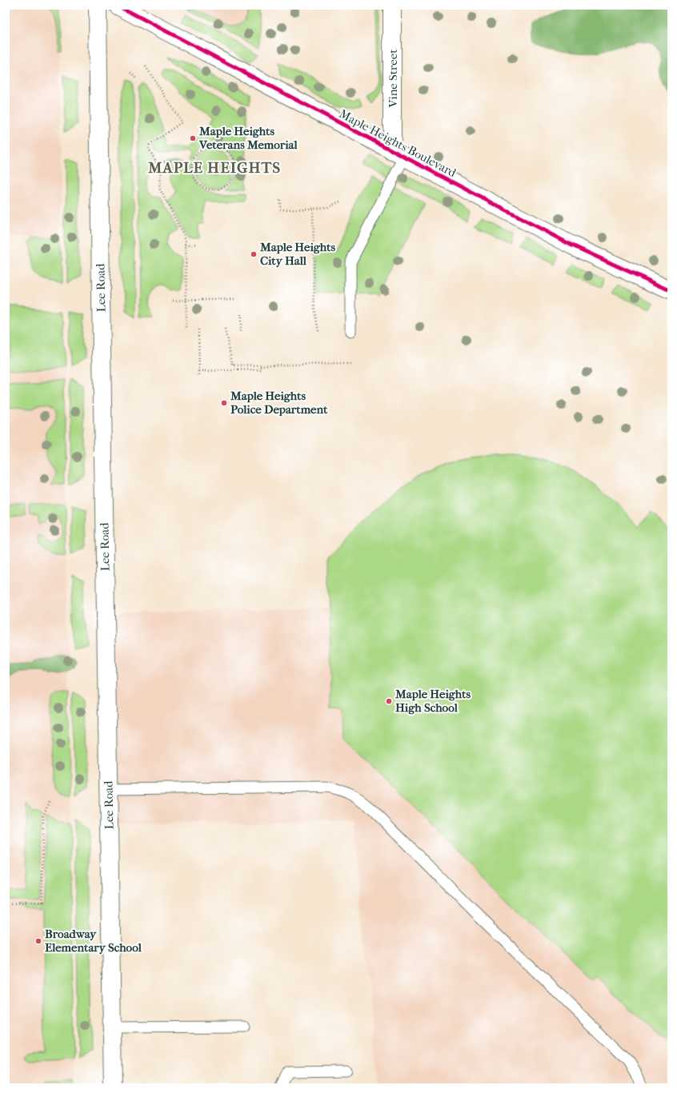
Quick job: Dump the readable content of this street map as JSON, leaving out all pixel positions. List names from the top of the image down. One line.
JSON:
{"streets":{"main road":["Vine Street","Maple Heights Boulevard","Lee Road"]},"crossings":[["Vine Street","Maple Heights Boulevard"]],"districts":["MAPLE HEIGHTS"],"places":["Maple Heights Veterans Memorial","Maple Heights City Hall","Maple Heights Police Department","Maple Heights High School","Broadway Elementary School"]}
